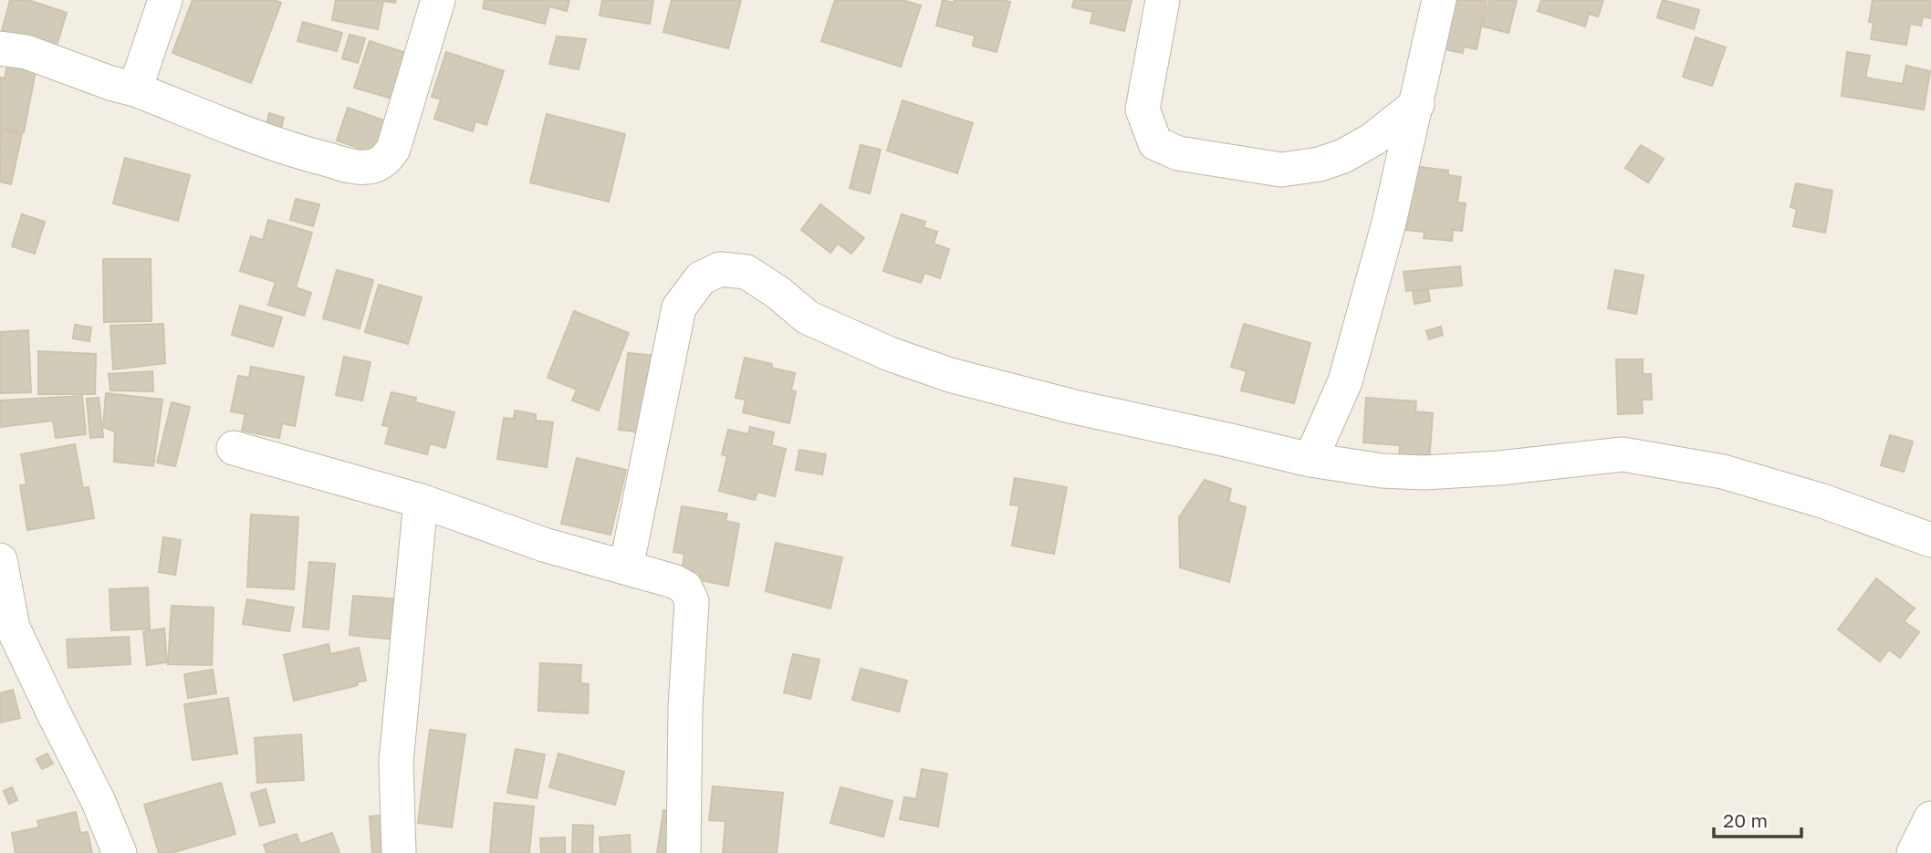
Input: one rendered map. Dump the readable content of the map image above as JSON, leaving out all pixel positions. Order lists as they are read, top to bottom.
{
  "scale_bar": "20 m"
}
